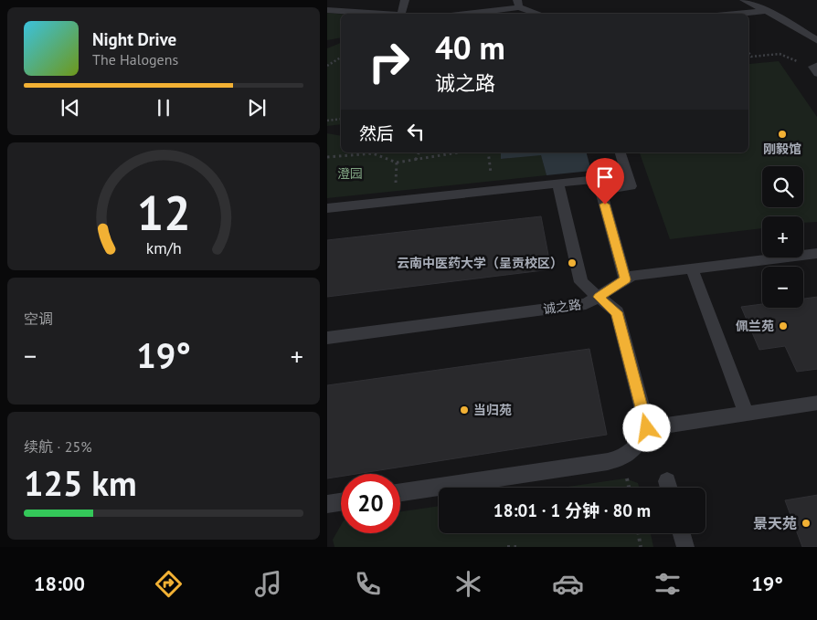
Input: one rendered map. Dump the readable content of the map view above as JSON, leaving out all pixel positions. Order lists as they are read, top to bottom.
{
  "streets": {
    "lane": ["诚之路"]
  },
  "parks": ["澄园"],
  "places": [
    "刚毅馆",
    "云南中医药大学（呈贡校区）",
    "佩兰苑",
    "当归苑",
    "景天苑"
  ],
  "page": {
    "turn": ["40 m", "诚之路"],
    "song": ["Night Drive", "The Halogens"],
    "then": "然后",
    "map_buttons": ["+", "−"],
    "tile": [
      "空调",
      ["续航 · 25%", "125 km"]
    ],
    "heat": ["−", "19°", "+"],
    "limit": "20",
    "trip": "18:01 · 1 分钟 · 80 m",
    "tabs": ["18:00", "19°"],
    "gauge": ["12", "km/h"]
  }
}
